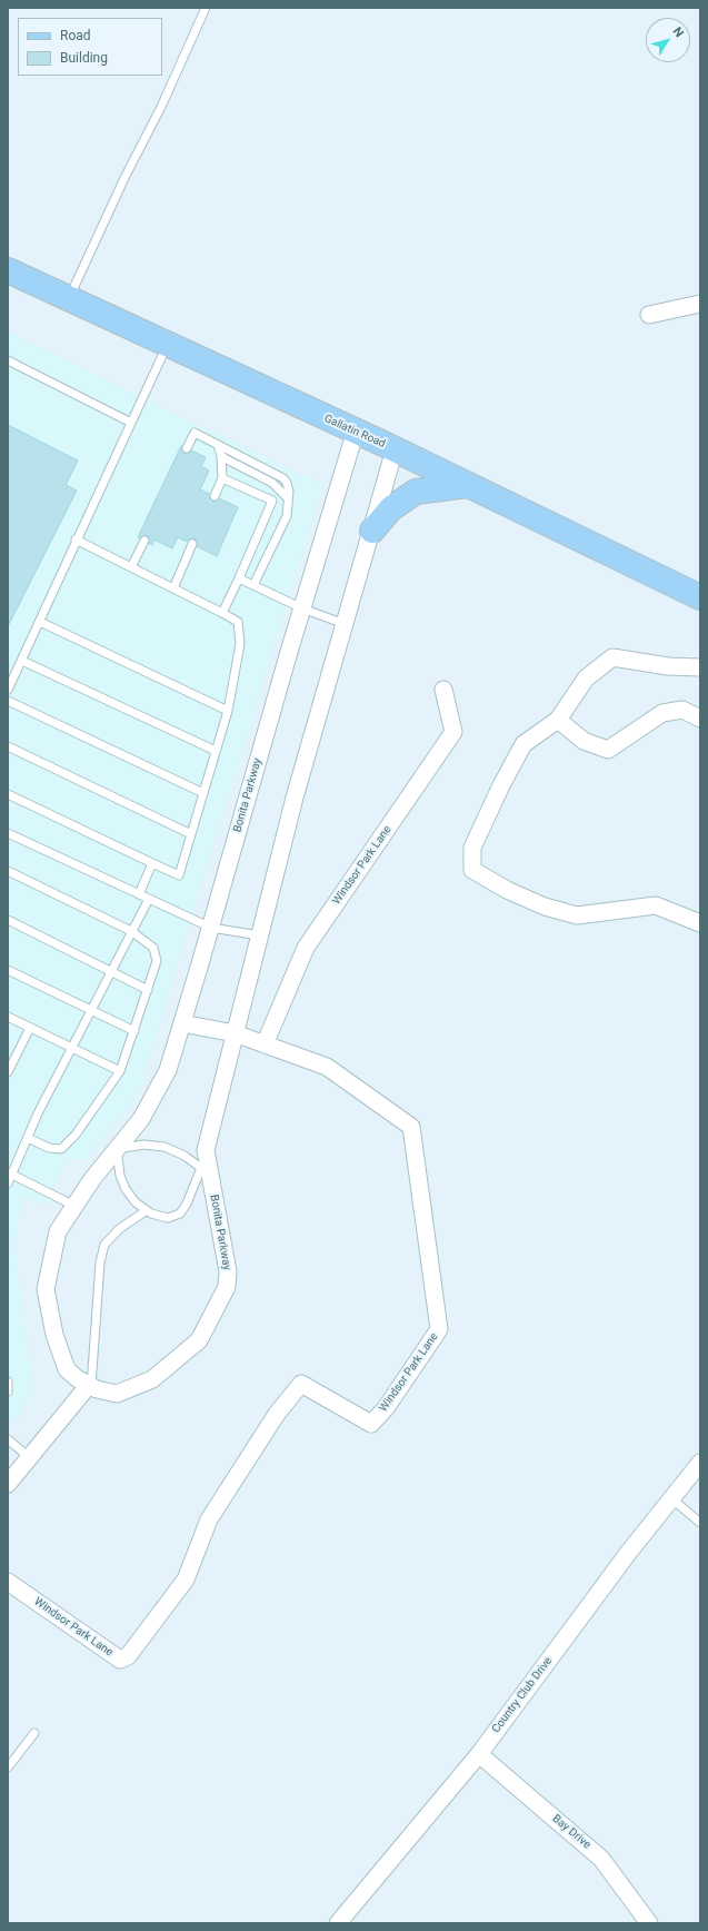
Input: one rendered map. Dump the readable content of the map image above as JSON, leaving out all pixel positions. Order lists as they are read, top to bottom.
{
  "streets": {
    "main road": ["Gallatin Road"],
    "street": [
      "Bonita Parkway",
      "Windsor Park Lane",
      "Country Club Drive",
      "Bay Drive"
    ]
  },
  "crossings": [
    ["Gallatin Road", "Bonita Parkway"],
    ["Bonita Parkway", "Windsor Park Lane"],
    ["Country Club Drive", "Bay Drive"]
  ],
  "legend": ["Road", "Building"],
  "north": "top right"
}
